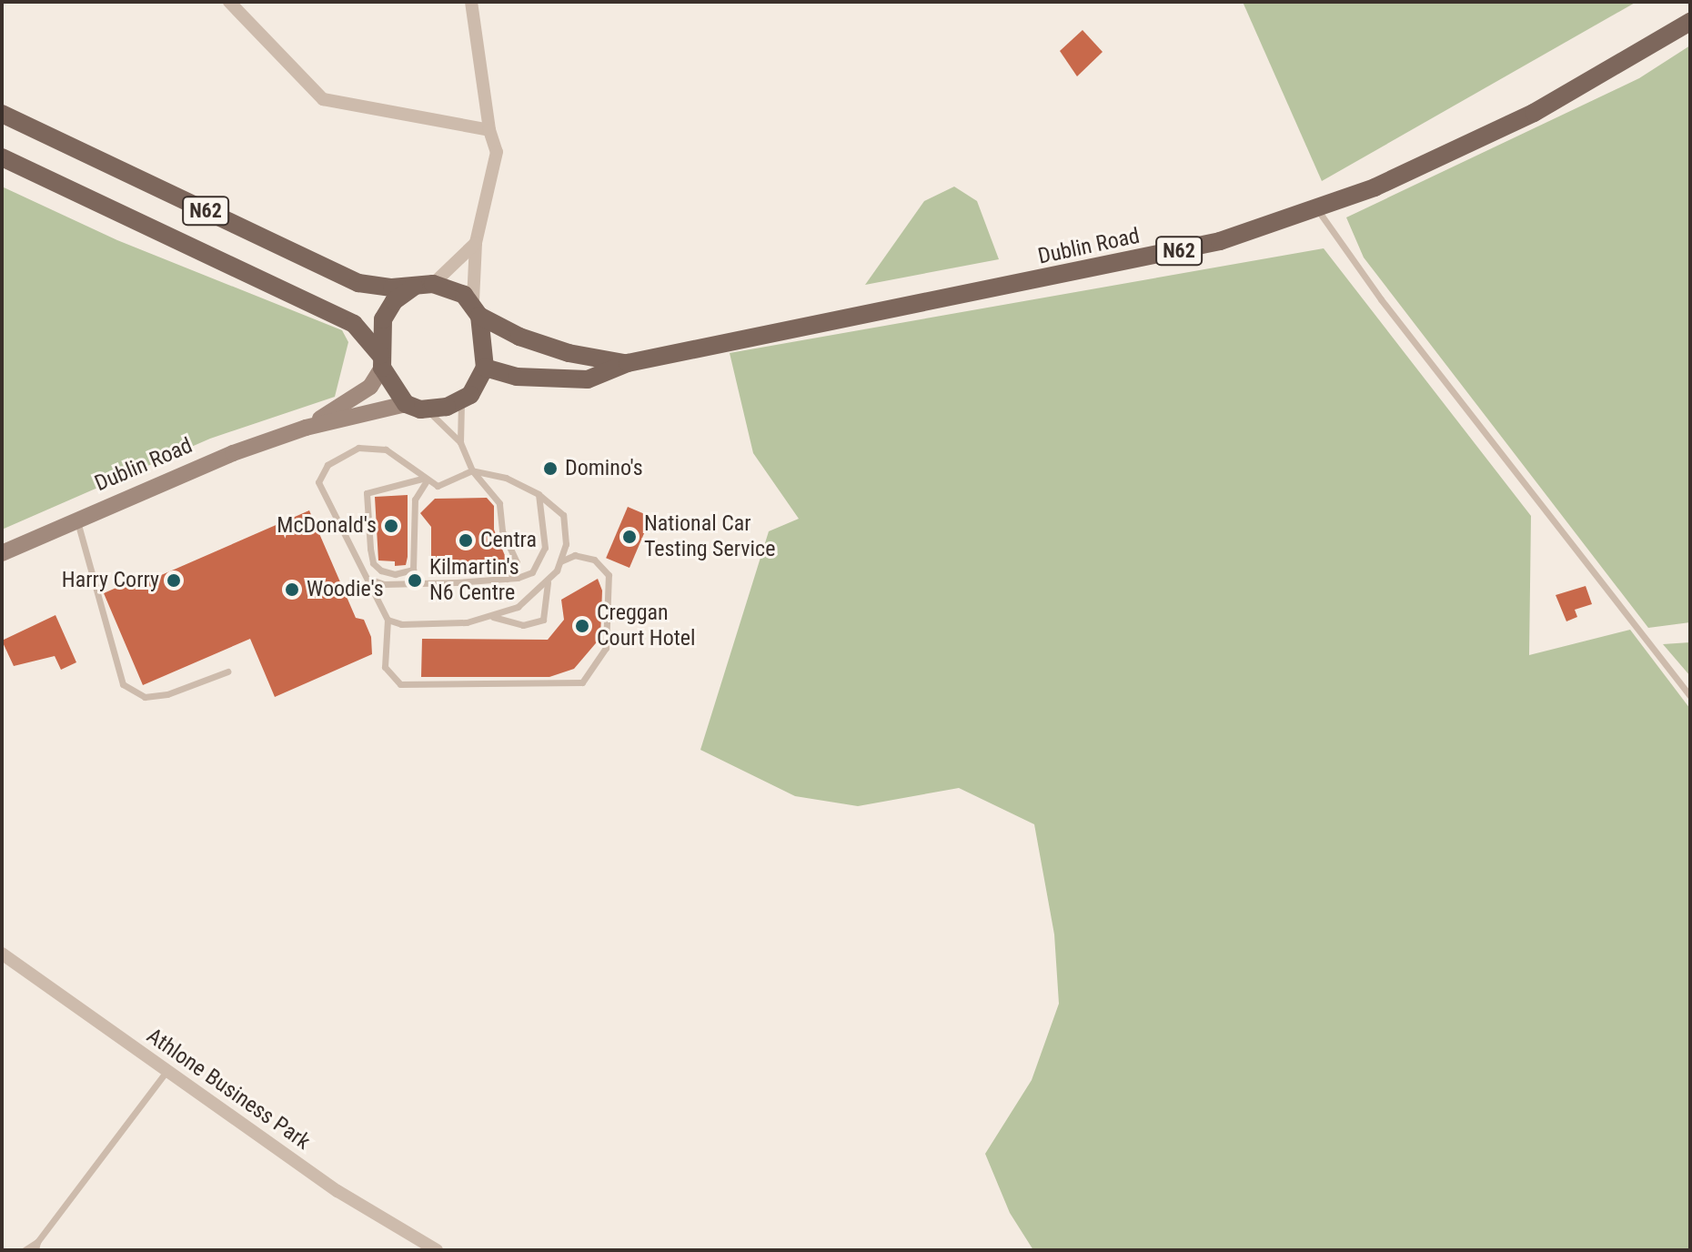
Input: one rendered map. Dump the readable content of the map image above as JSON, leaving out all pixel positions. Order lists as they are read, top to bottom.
{
  "streets": {
    "main road": ["N62", "Dublin Road"],
    "street": ["Athlone Business Park"]
  },
  "crossings": [
    ["N62", "Dublin Road"]
  ],
  "places": [
    "Domino's",
    "McDonald's",
    "National Car Testing Service",
    "Centra",
    "Harry Corry",
    "Kilmartin's N6 Centre",
    "Woodie's",
    "Creggan Court Hotel"
  ]
}
